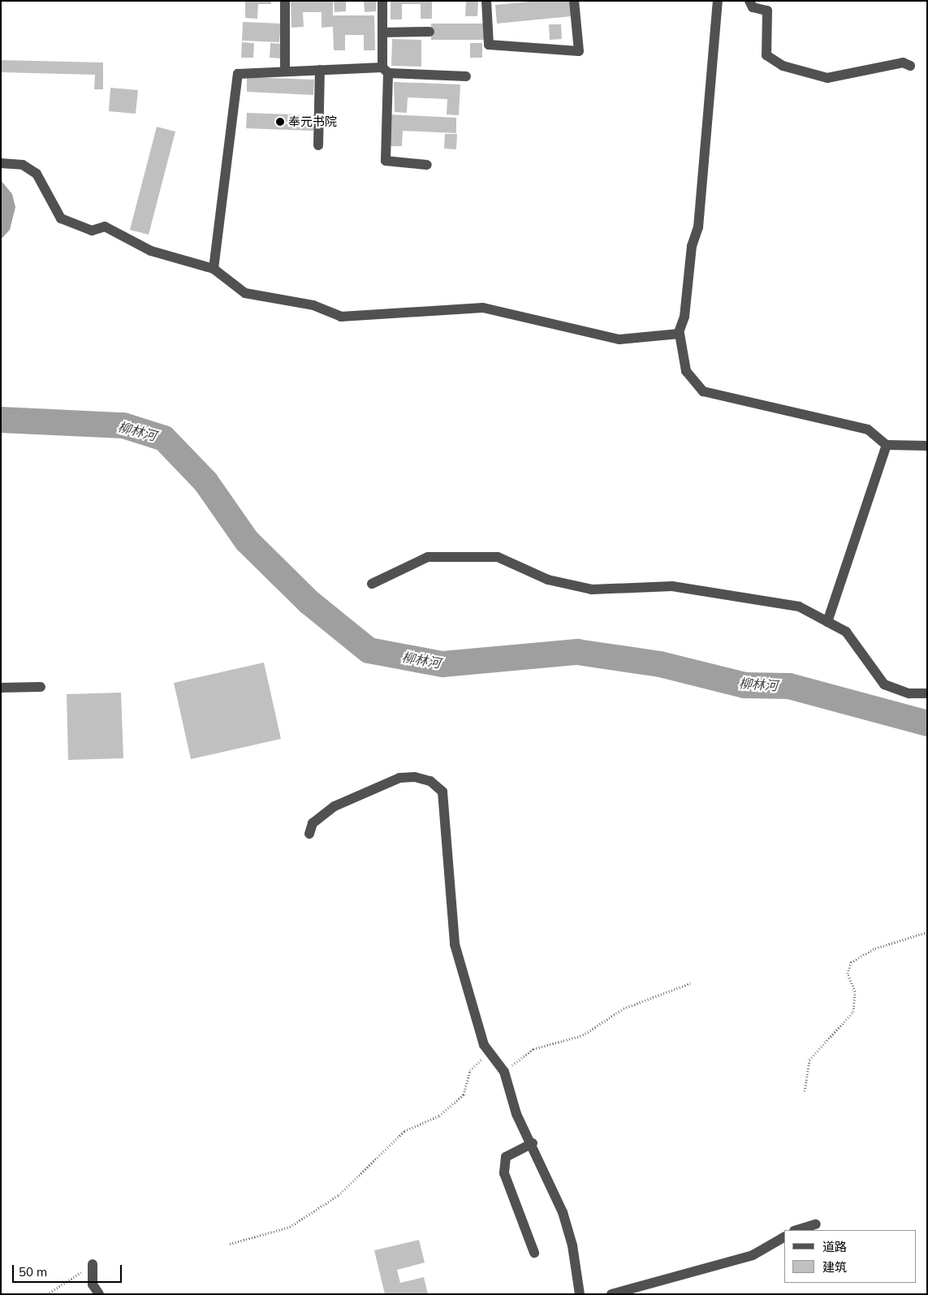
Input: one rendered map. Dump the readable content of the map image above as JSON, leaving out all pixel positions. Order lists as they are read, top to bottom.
{
  "water": ["柳林河"],
  "places": ["奉元书院"],
  "legend": ["道路", "建筑"],
  "scale_bar": "50 m"
}
